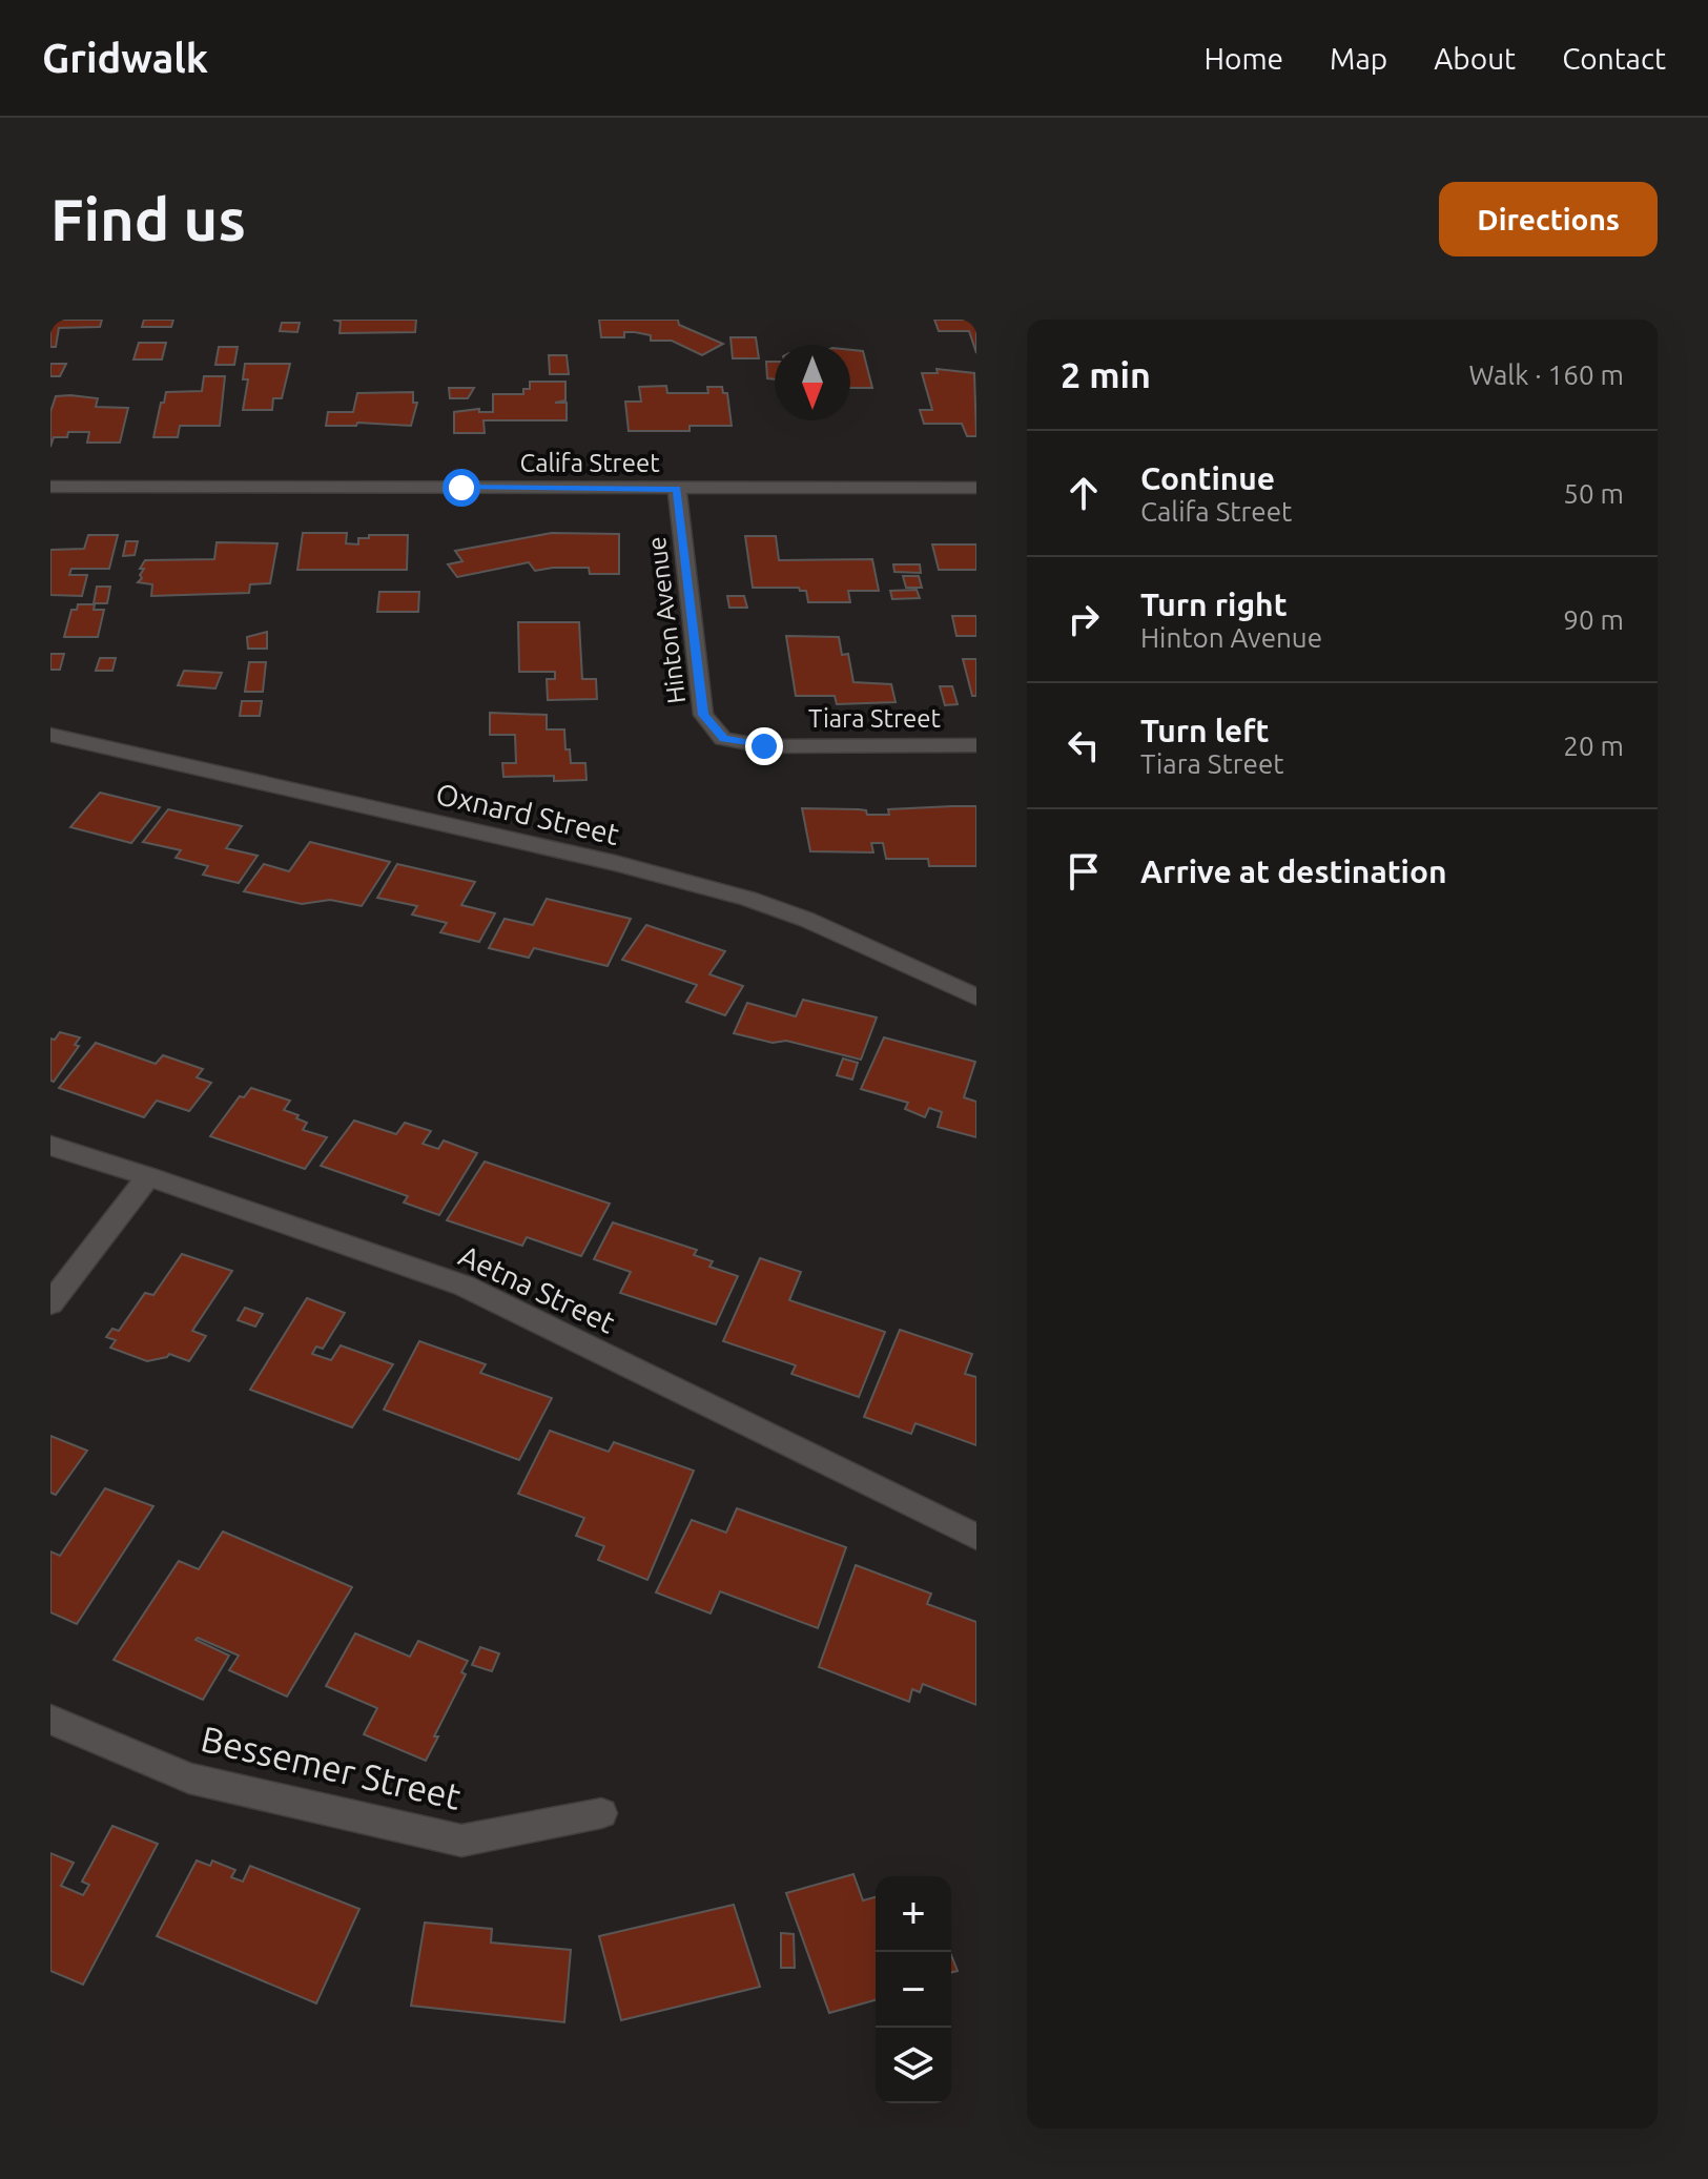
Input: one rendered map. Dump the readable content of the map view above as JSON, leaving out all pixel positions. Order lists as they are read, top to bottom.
{
  "streets": {
    "street": [
      "Califa Street",
      "Hinton Avenue",
      "Tiara Street",
      "Oxnard Street",
      "Aetna Street",
      "Bessemer Street"
    ]
  },
  "crossings": [
    ["Califa Street", "Hinton Avenue"],
    ["Hinton Avenue", "Tiara Street"]
  ],
  "north": "bottom",
  "page": {
    "header": "Gridwalk",
    "nav": [
      "Home",
      "Map",
      "About",
      "Contact"
    ],
    "buttons": "Directions",
    "title": "Find us",
    "heading": ["2 min", "Walk · 160 m"],
    "list": [
      ["Continue", "Califa Street", "50 m"],
      ["Turn right", "Hinton Avenue", "90 m"],
      ["Turn left", "Tiara Street", "20 m"],
      "Arrive at destination"
    ],
    "map_buttons": ["+", "−"]
  }
}
